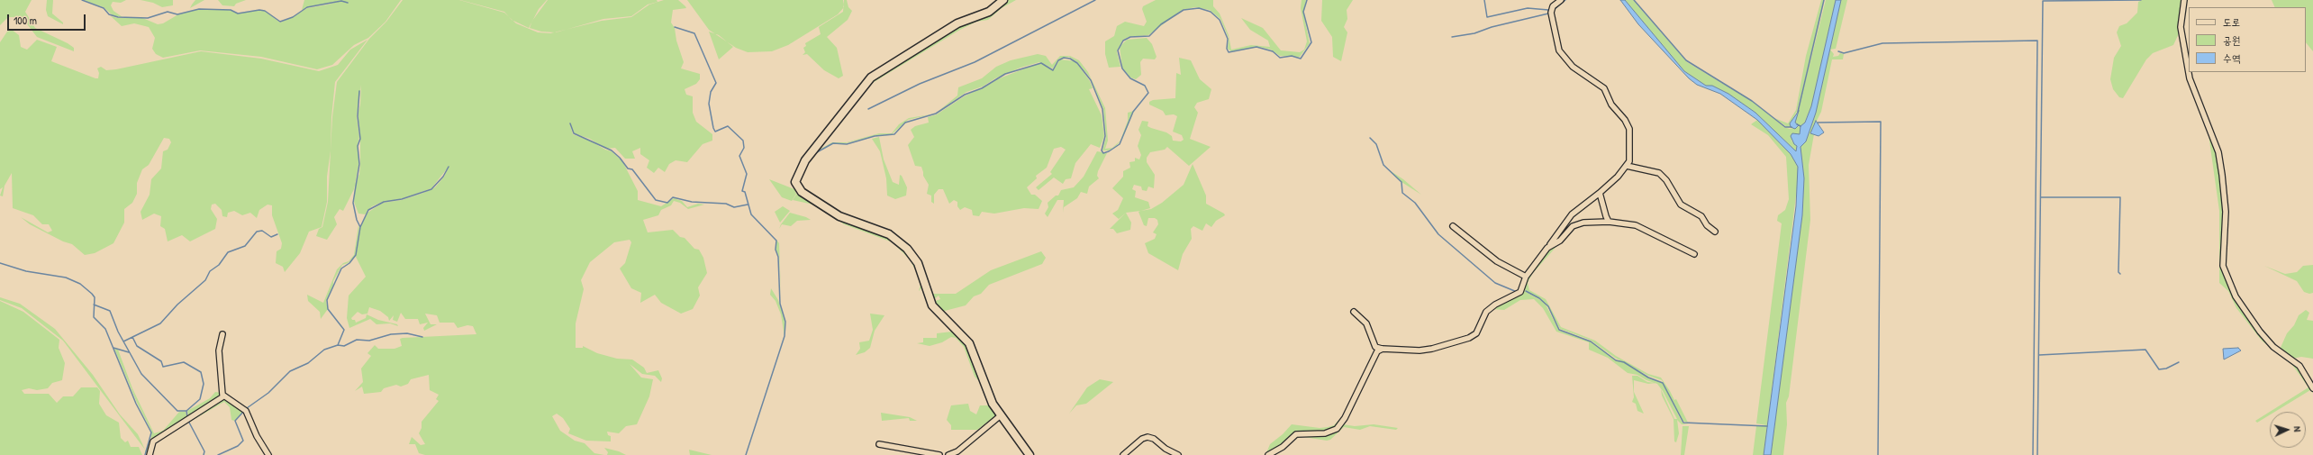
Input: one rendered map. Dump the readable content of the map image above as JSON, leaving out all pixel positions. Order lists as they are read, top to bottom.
{
  "legend": ["도로", "공원", "수역"],
  "scale_bar": "100 m",
  "north": "right"
}
